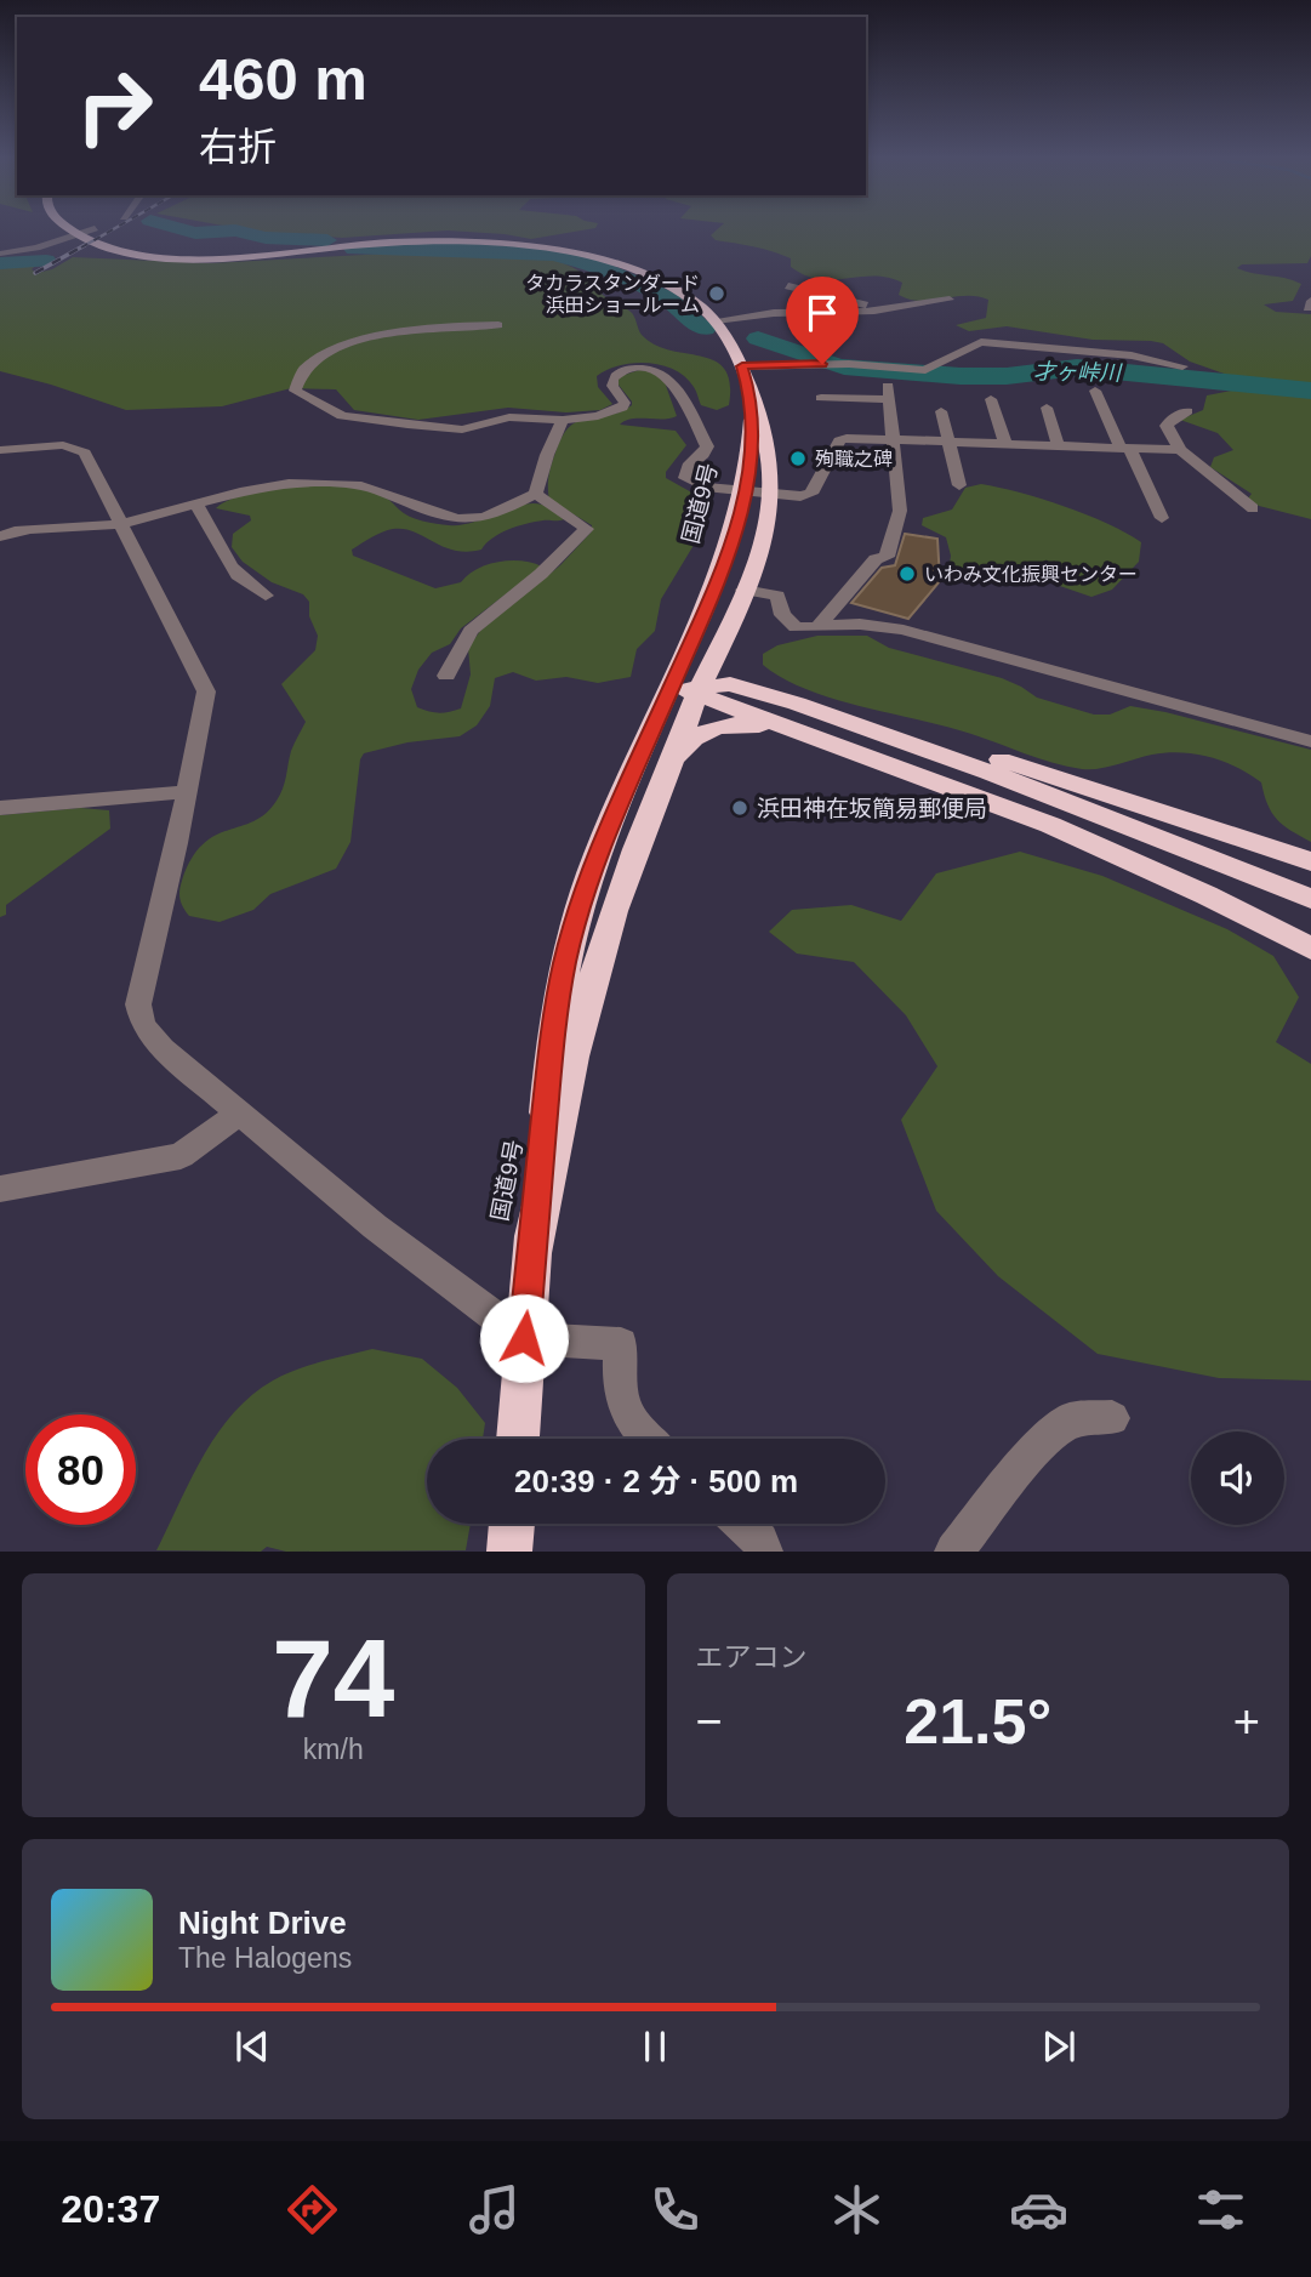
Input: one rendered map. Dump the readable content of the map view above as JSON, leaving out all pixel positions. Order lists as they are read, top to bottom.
{
  "streets": {
    "highway": ["国道9号"]
  },
  "water": ["才ヶ峠川"],
  "places": [
    "タカラスタンダード 浜田ショールーム",
    "殉職之碑",
    "いわみ文化振興センター",
    "浜田神在坂簡易郵便局"
  ],
  "page": {
    "turn": ["460 m", "右折"],
    "limit": "80",
    "trip": "20:39 · 2 分 · 500 m",
    "tile": [
      ["74", "km/h"],
      "エアコン"
    ],
    "heat": ["−", "21.5°", "+"],
    "song": ["Night Drive", "The Halogens"],
    "tabs": "20:37"
  }
}
